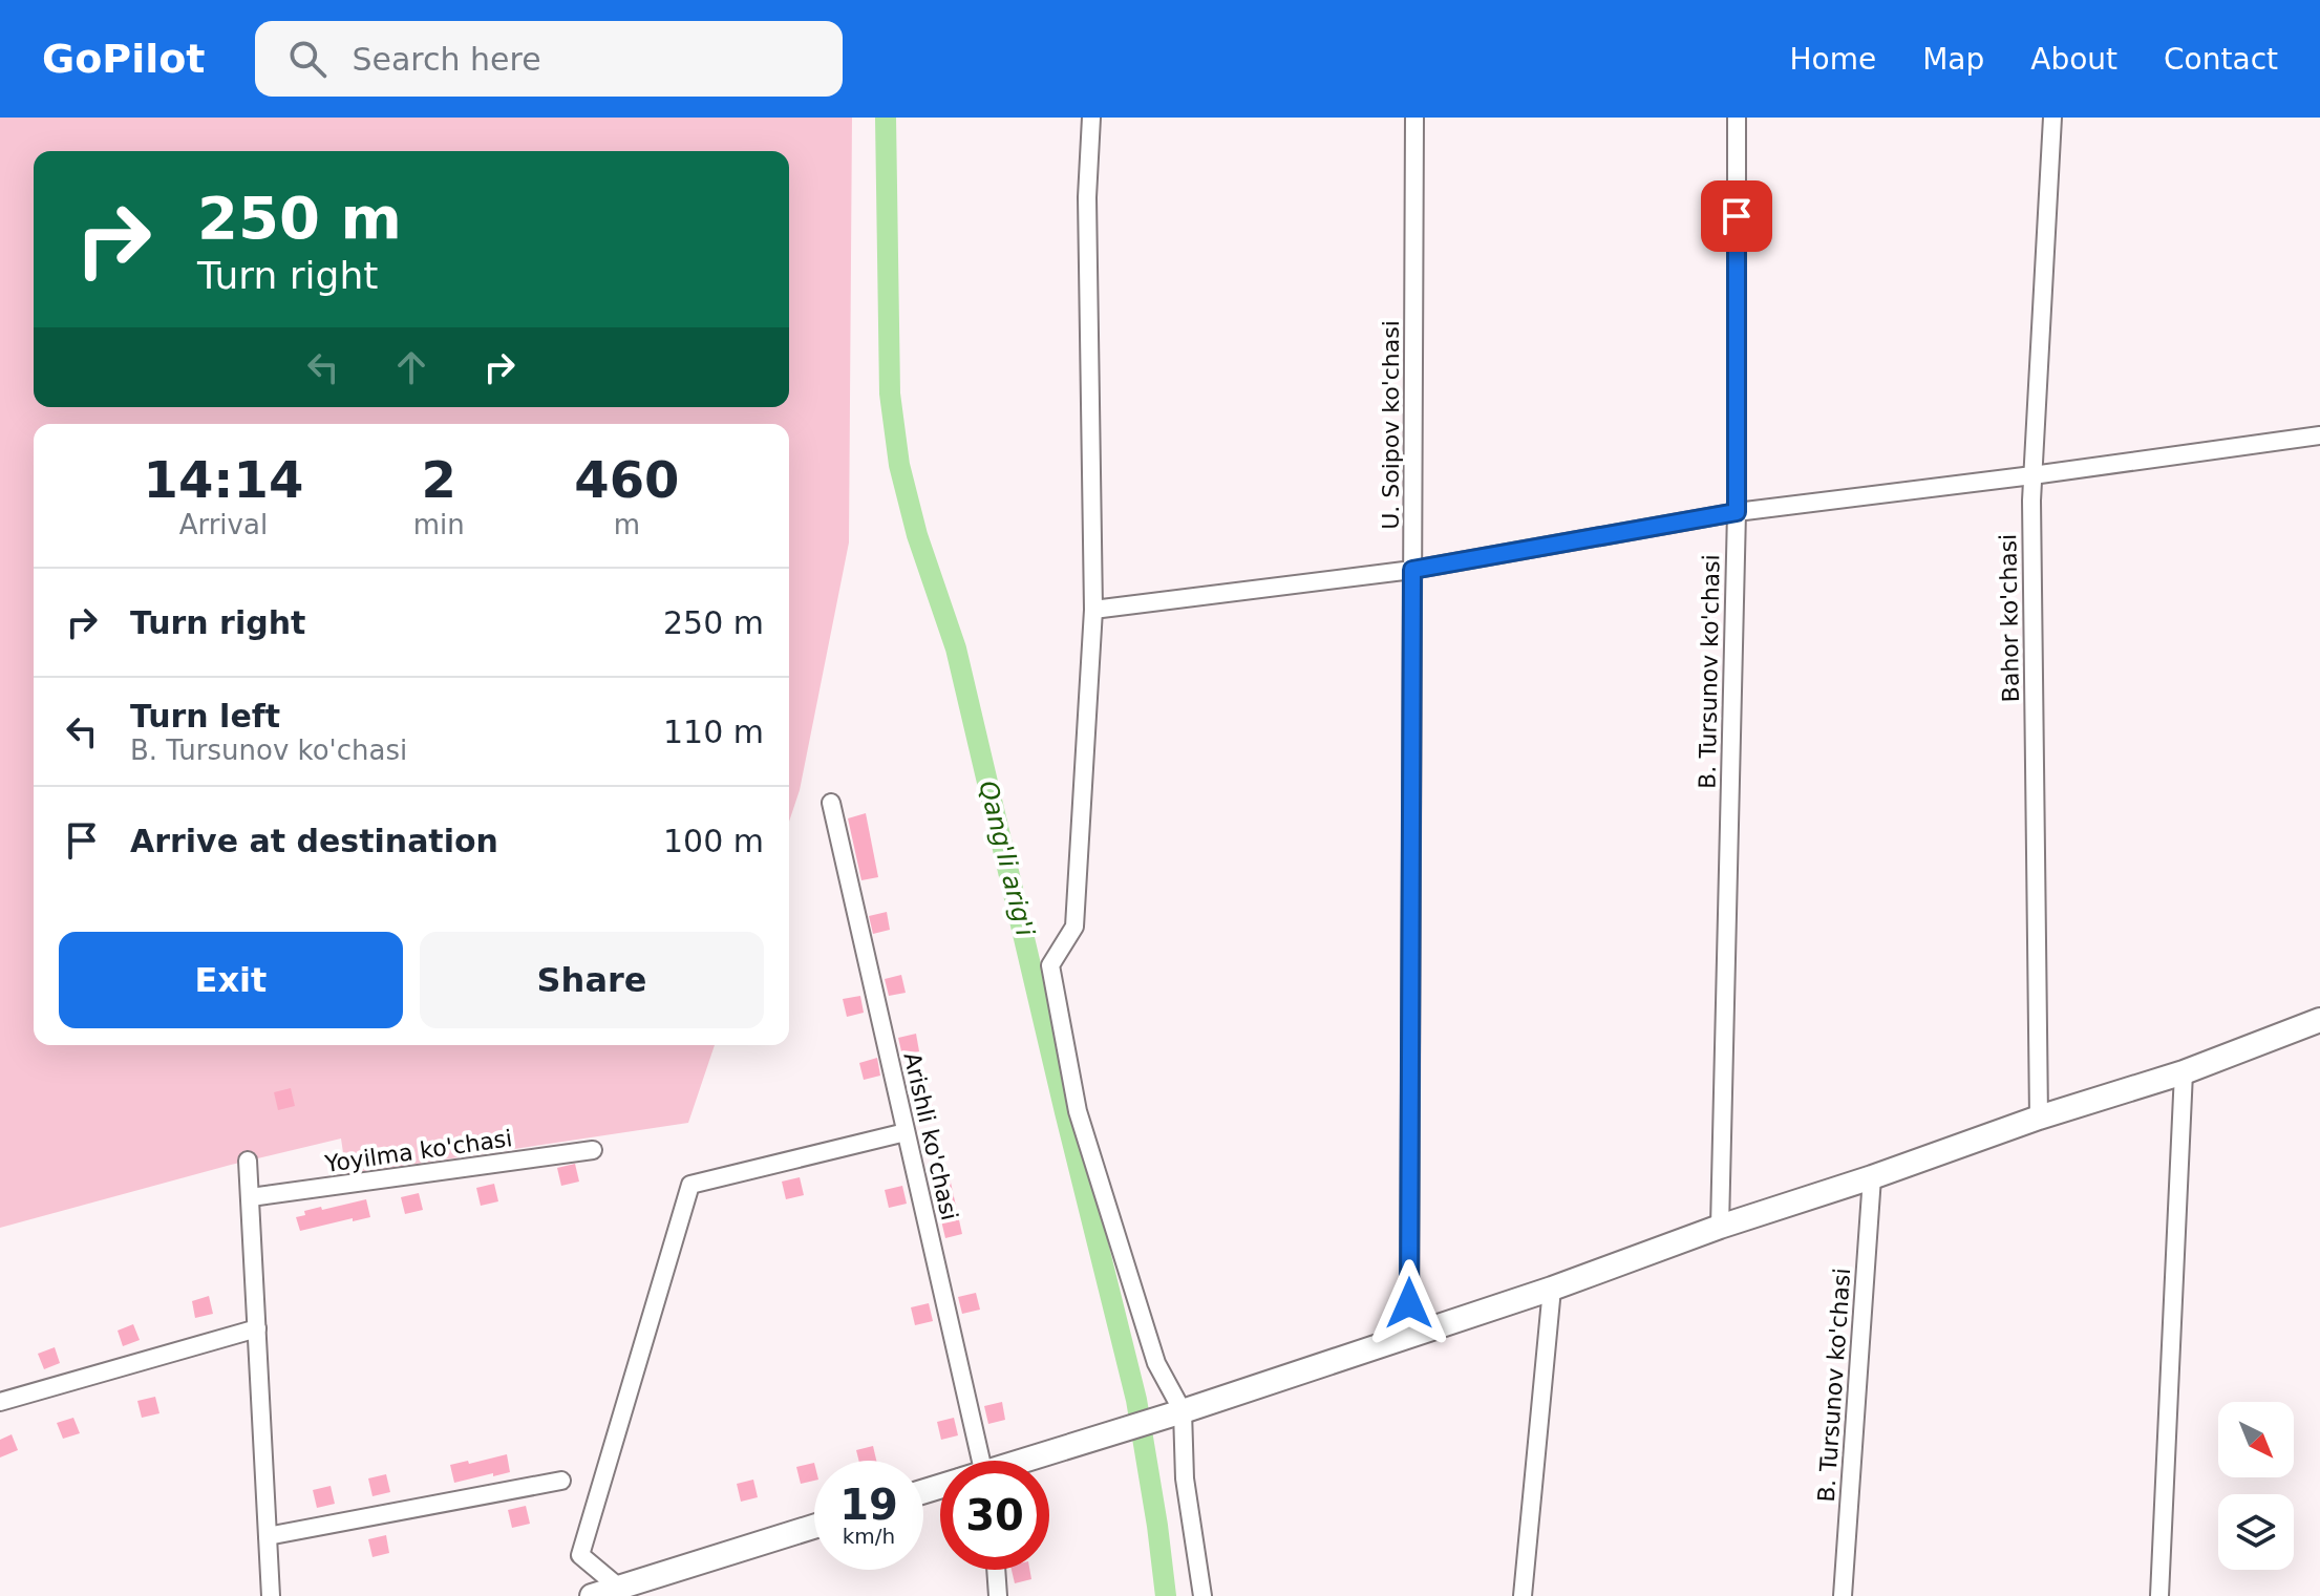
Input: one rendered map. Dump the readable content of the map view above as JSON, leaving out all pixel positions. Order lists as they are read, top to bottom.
{
  "streets": {
    "street": [
      "U. Soipov ko'chasi",
      "Bahor ko'chasi",
      "B. Tursunov ko'chasi",
      "Arishli ko'chasi",
      "Yoyilma ko'chasi"
    ]
  },
  "water": ["Qang'li arig'i"],
  "north": "bottom right",
  "page": {
    "header": "GoPilot",
    "search": "Search here",
    "nav": [
      "Home",
      "Map",
      "About",
      "Contact"
    ],
    "turn": ["250 m", "Turn right"],
    "eta": [
      "14:14",
      "Arrival",
      "2",
      "min",
      "460",
      "m"
    ],
    "list": [
      {
        "name": "Turn right",
        "value": "250 m"
      },
      {
        "name": "Turn left",
        "note": "B. Tursunov ko'chasi",
        "value": "110 m"
      },
      {
        "name": "Arrive at destination",
        "value": "100 m"
      }
    ],
    "buttons": ["Exit", "Share"],
    "speed": "19 km/h",
    "limit": "30"
  }
}
